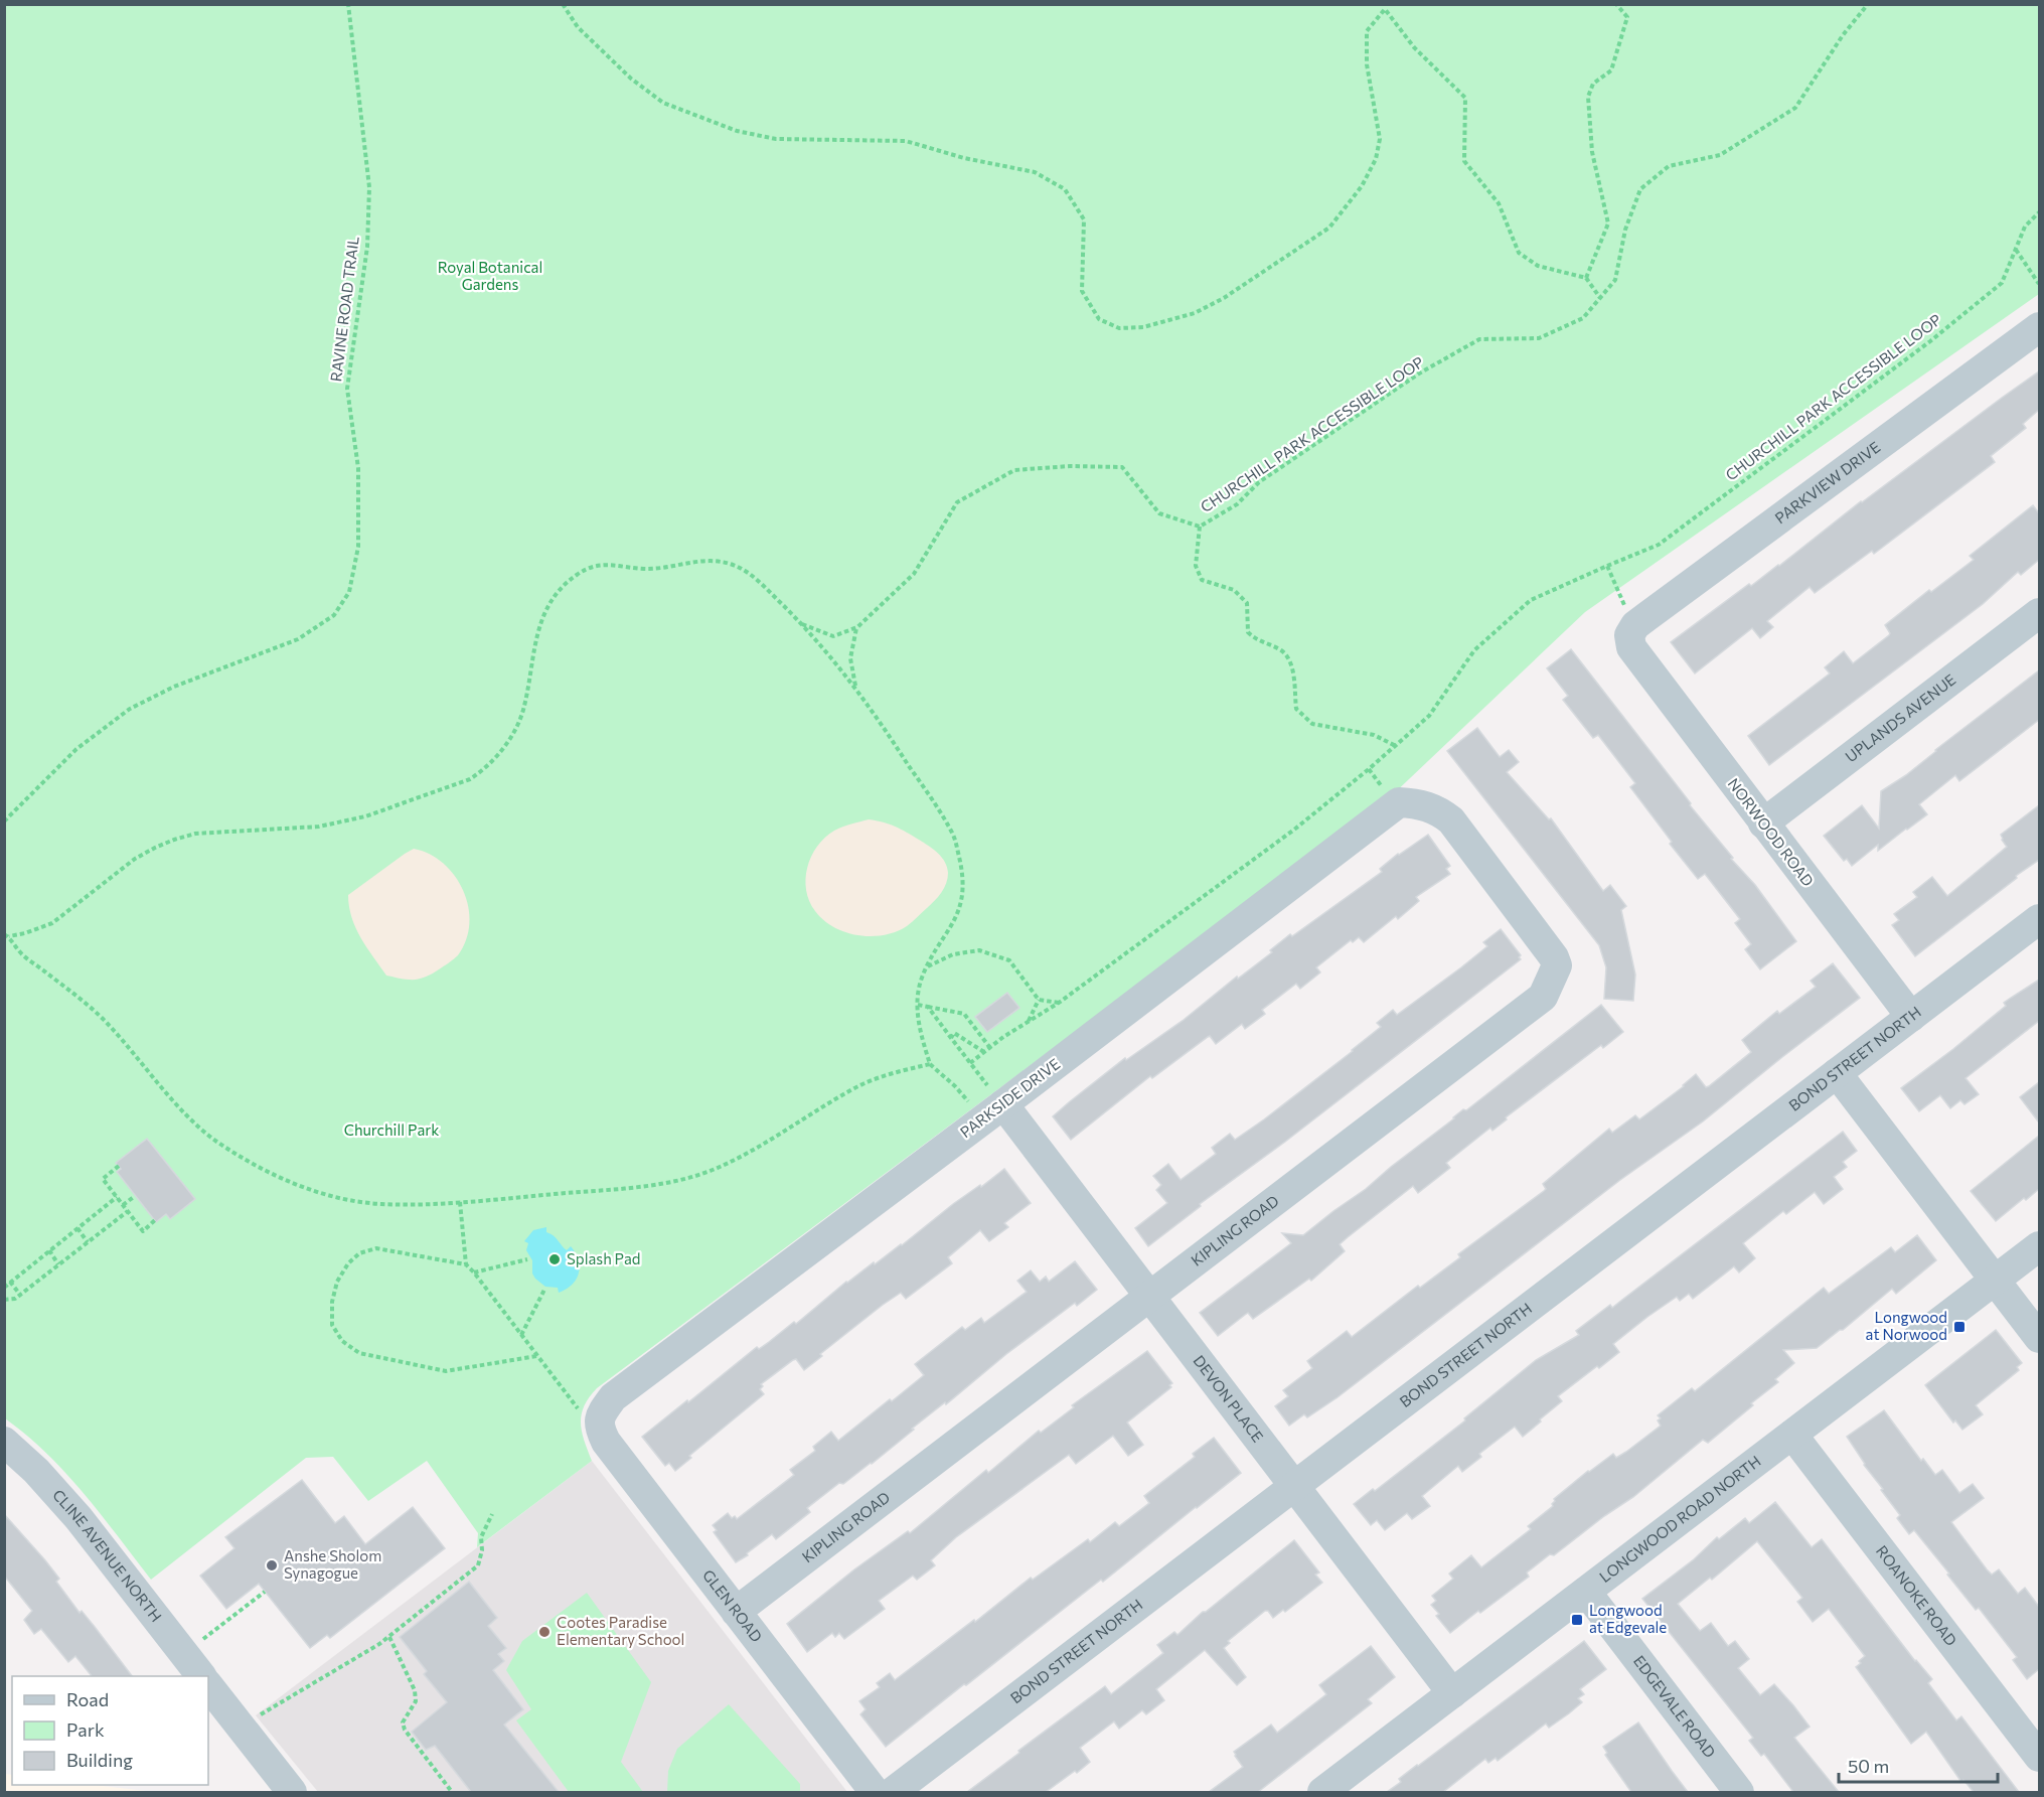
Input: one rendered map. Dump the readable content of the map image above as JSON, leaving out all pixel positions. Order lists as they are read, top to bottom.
{
  "streets": {
    "street": [
      "PARKVIEW DRIVE",
      "UPLANDS AVENUE",
      "NORWOOD ROAD",
      "BOND STREET NORTH",
      "PARKSIDE DRIVE",
      "KIPLING ROAD",
      "DEVON PLACE",
      "LONGWOOD ROAD NORTH",
      "CLINE AVENUE NORTH",
      "ROANOKE ROAD",
      "GLEN ROAD",
      "EDGEVALE ROAD"
    ],
    "path": ["RAVINE ROAD TRAIL", "CHURCHILL PARK ACCESSIBLE LOOP"]
  },
  "crossings": [
    ["PARKVIEW DRIVE", "NORWOOD ROAD"],
    ["UPLANDS AVENUE", "NORWOOD ROAD"],
    ["NORWOOD ROAD", "BOND STREET NORTH"],
    ["BOND STREET NORTH", "DEVON PLACE"],
    ["PARKSIDE DRIVE", "KIPLING ROAD"],
    ["PARKSIDE DRIVE", "DEVON PLACE"],
    ["PARKSIDE DRIVE", "GLEN ROAD"],
    ["KIPLING ROAD", "DEVON PLACE"],
    ["KIPLING ROAD", "GLEN ROAD"],
    ["DEVON PLACE", "LONGWOOD ROAD NORTH"],
    ["LONGWOOD ROAD NORTH", "ROANOKE ROAD"],
    ["LONGWOOD ROAD NORTH", "EDGEVALE ROAD"]
  ],
  "parks": ["Royal Botanical Gardens", "Churchill Park"],
  "places": {
    "other": ["Splash Pad", "Anshe Sholom Synagogue", "Cootes Paradise Elementary School"],
    "transit": ["Longwood at Norwood", "Longwood at Edgevale"]
  },
  "legend": ["Road", "Park", "Building"],
  "scale_bar": "50 m"
}
